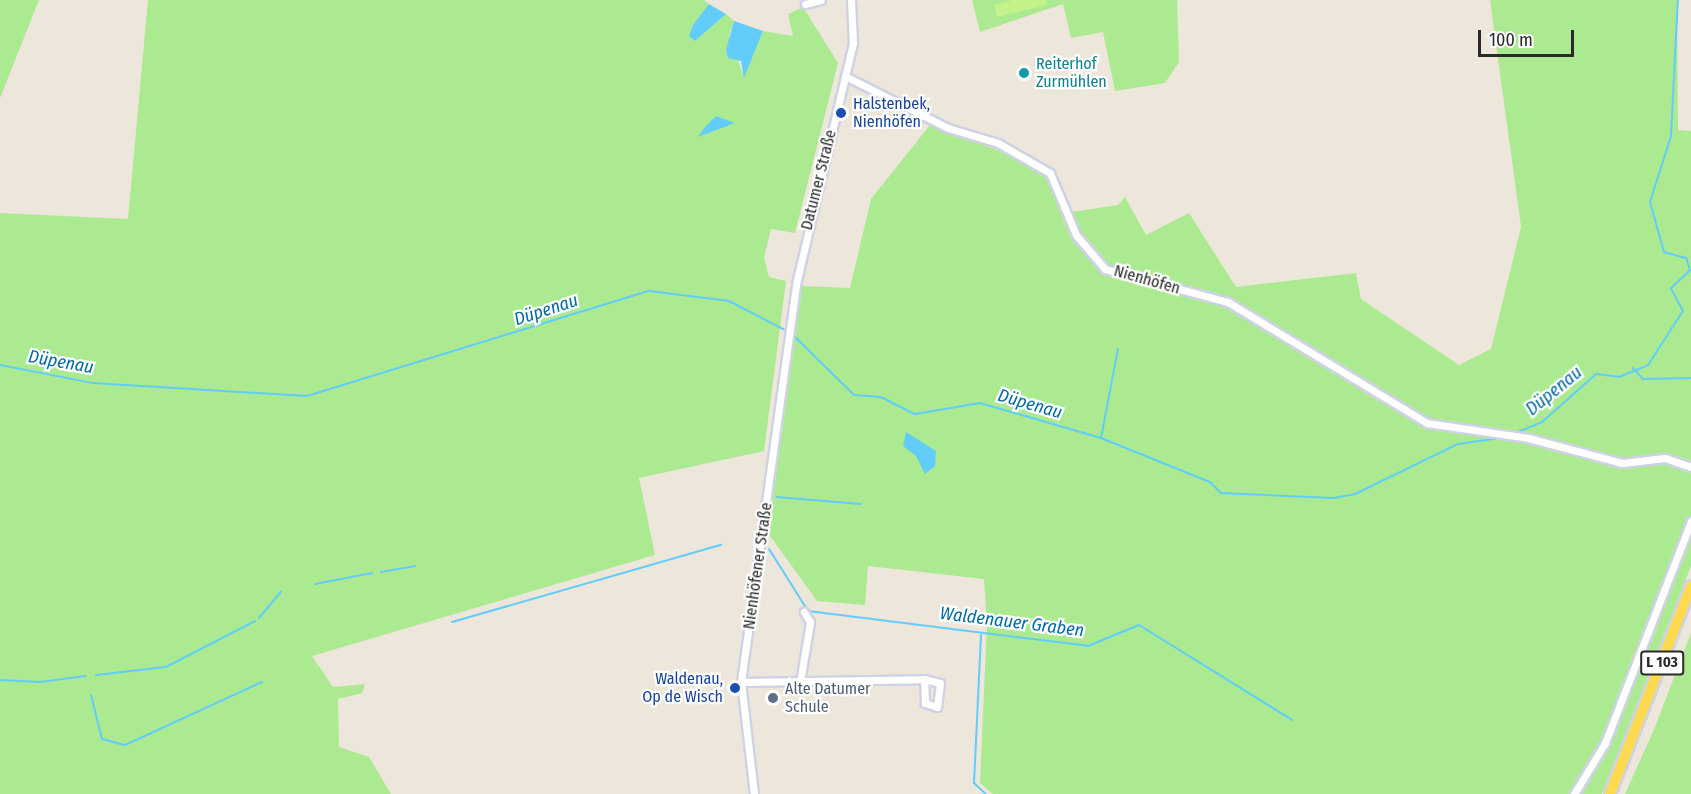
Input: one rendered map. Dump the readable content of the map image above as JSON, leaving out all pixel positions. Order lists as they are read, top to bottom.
{
  "streets": {
    "main road": ["L 103"],
    "street": ["Datumer Straße", "Nienhöfen", "Nienhöfener Straße"]
  },
  "crossings": [
    ["Datumer Straße", "Nienhöfen"],
    ["Datumer Straße", "Nienhöfener Straße"]
  ],
  "water": ["Düpenau", "Waldenauer Graben"],
  "places": [
    "Reiterhof Zurmühlen",
    "Halstenbek, Nienhöfen",
    "Waldenau, Op de Wisch",
    "Alte Datumer Schule"
  ],
  "scale_bar": "100 m"
}
